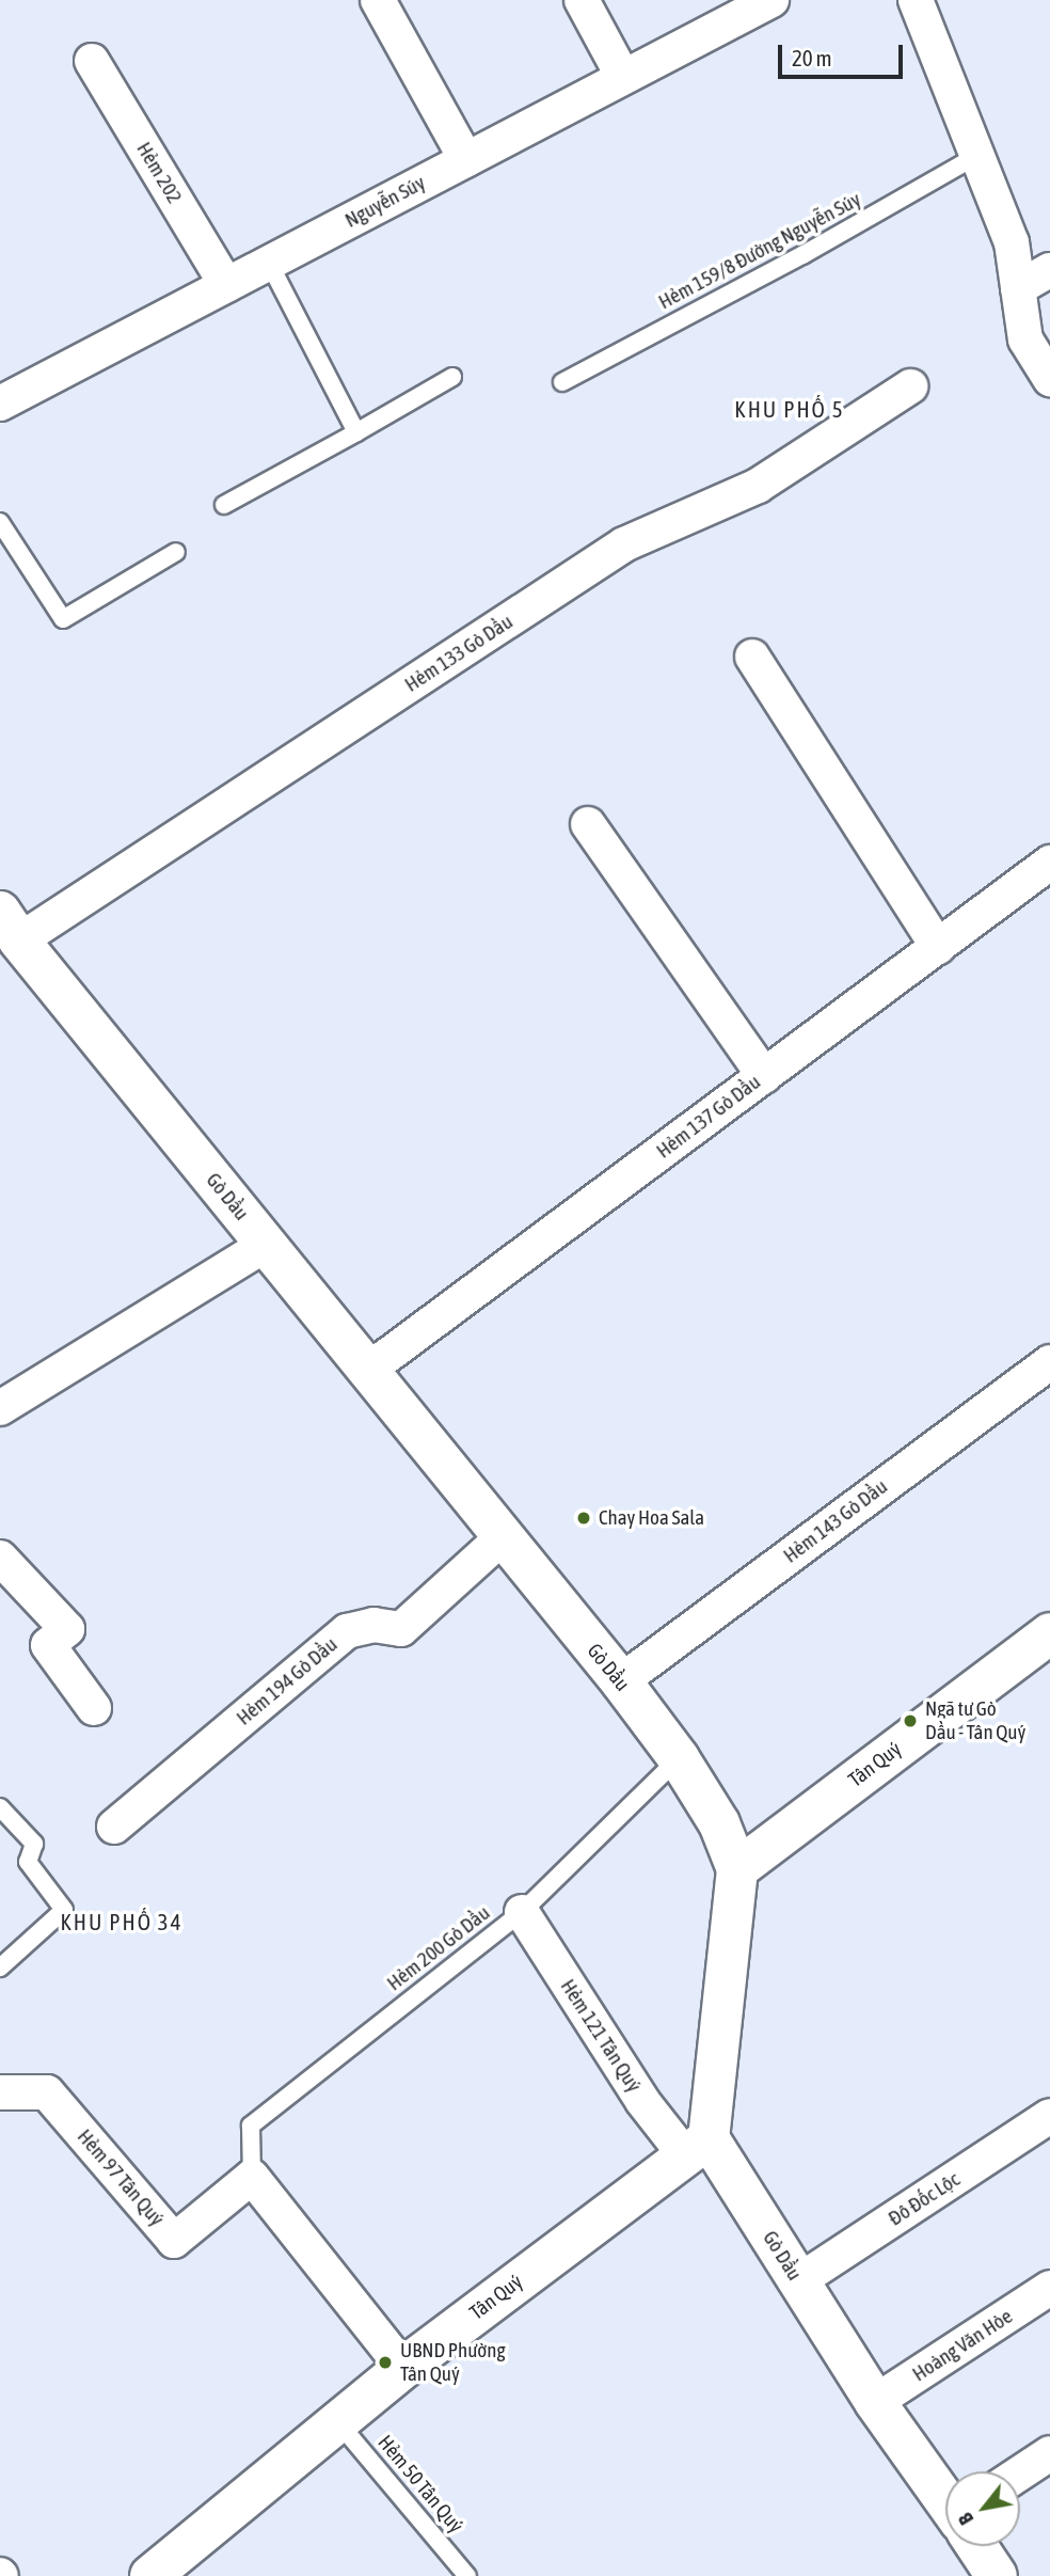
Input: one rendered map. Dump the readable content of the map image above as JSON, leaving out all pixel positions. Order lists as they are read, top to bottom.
{
  "streets": {
    "street": [
      "Hẻm 202",
      "Nguyễn Súy",
      "Hẻm 133 Gò Dầu",
      "Hẻm 137 Gò Dầu",
      "Gò Dầu",
      "Hẻm 143 Gò Dầu",
      "Hẻm 194 Gò Dầu",
      "Tân Quý",
      "Hẻm 121 Tân Quý",
      "Hẻm 97 Tân Quý",
      "Đô Đốc Lộc",
      "Hoàng Văn Hòe"
    ],
    "lane": ["Hẻm 159/8 Đường Nguyễn Súy", "Hẻm 200 Gò Dầu", "Hẻm 50 Tân Quý"]
  },
  "crossings": [
    ["Hẻm 202", "Nguyễn Súy"],
    ["Hẻm 133 Gò Dầu", "Gò Dầu"],
    ["Hẻm 137 Gò Dầu", "Gò Dầu"],
    ["Gò Dầu", "Hẻm 143 Gò Dầu"],
    ["Gò Dầu", "Hẻm 194 Gò Dầu"],
    ["Gò Dầu", "Tân Quý"],
    ["Gò Dầu", "Hẻm 200 Gò Dầu"],
    ["Gò Dầu", "Hẻm 121 Tân Quý"],
    ["Gò Dầu", "Đô Đốc Lộc"],
    ["Gò Dầu", "Hoàng Văn Hòe"],
    ["Tân Quý", "Hẻm 121 Tân Quý"],
    ["Tân Quý", "Hẻm 50 Tân Quý"],
    ["Hẻm 200 Gò Dầu", "Hẻm 121 Tân Quý"],
    ["Hẻm 200 Gò Dầu", "Hẻm 97 Tân Quý"]
  ],
  "districts": ["KHU PHỐ 5", "KHU PHỐ 34"],
  "places": ["Chay Hoa Sala", "Ngã tư Gò Dầu - Tân Quý", "UBND Phường Tân Quý"],
  "scale_bar": "20 m",
  "north": "bottom left"
}
